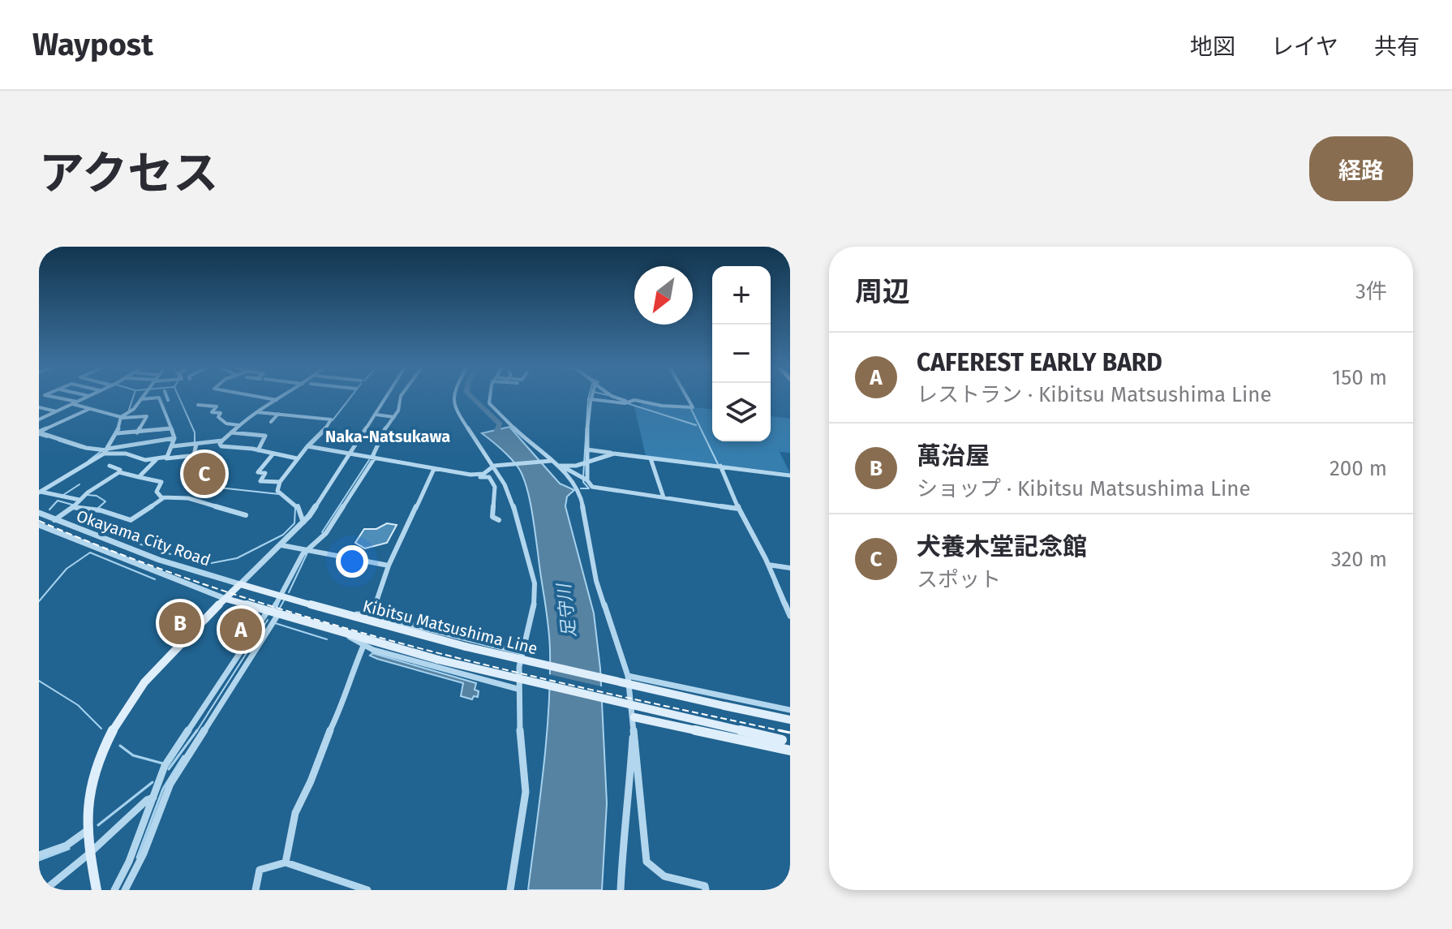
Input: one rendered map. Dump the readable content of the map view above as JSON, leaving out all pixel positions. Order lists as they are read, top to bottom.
{
  "streets": {
    "main road": ["Kibitsu Matsushima Line"],
    "street": ["Okayama City Road"]
  },
  "crossings": [
    ["Okayama City Road", "Kibitsu Matsushima Line"]
  ],
  "districts": ["Naka-Natsukawa"],
  "water": ["足守川"],
  "north": "bottom left",
  "page": {
    "header": "Waypost",
    "nav": ["地図", "レイヤ", "共有"],
    "title": "アクセス",
    "buttons": "経路",
    "heading": ["周辺", "3件"],
    "map_buttons": ["+", "−"],
    "list": [
      {
        "mark": "A",
        "name": "CAFEREST EARLY BARD",
        "note": "レストラン · Kibitsu Matsushima Line",
        "value": "150 m"
      },
      {
        "mark": "B",
        "name": "萬治屋",
        "note": "ショップ · Kibitsu Matsushima Line",
        "value": "200 m"
      },
      {
        "mark": "C",
        "name": "犬養木堂記念館",
        "note": "スポット",
        "value": "320 m"
      }
    ],
    "pins": ["C", "B", "A"]
  }
}
